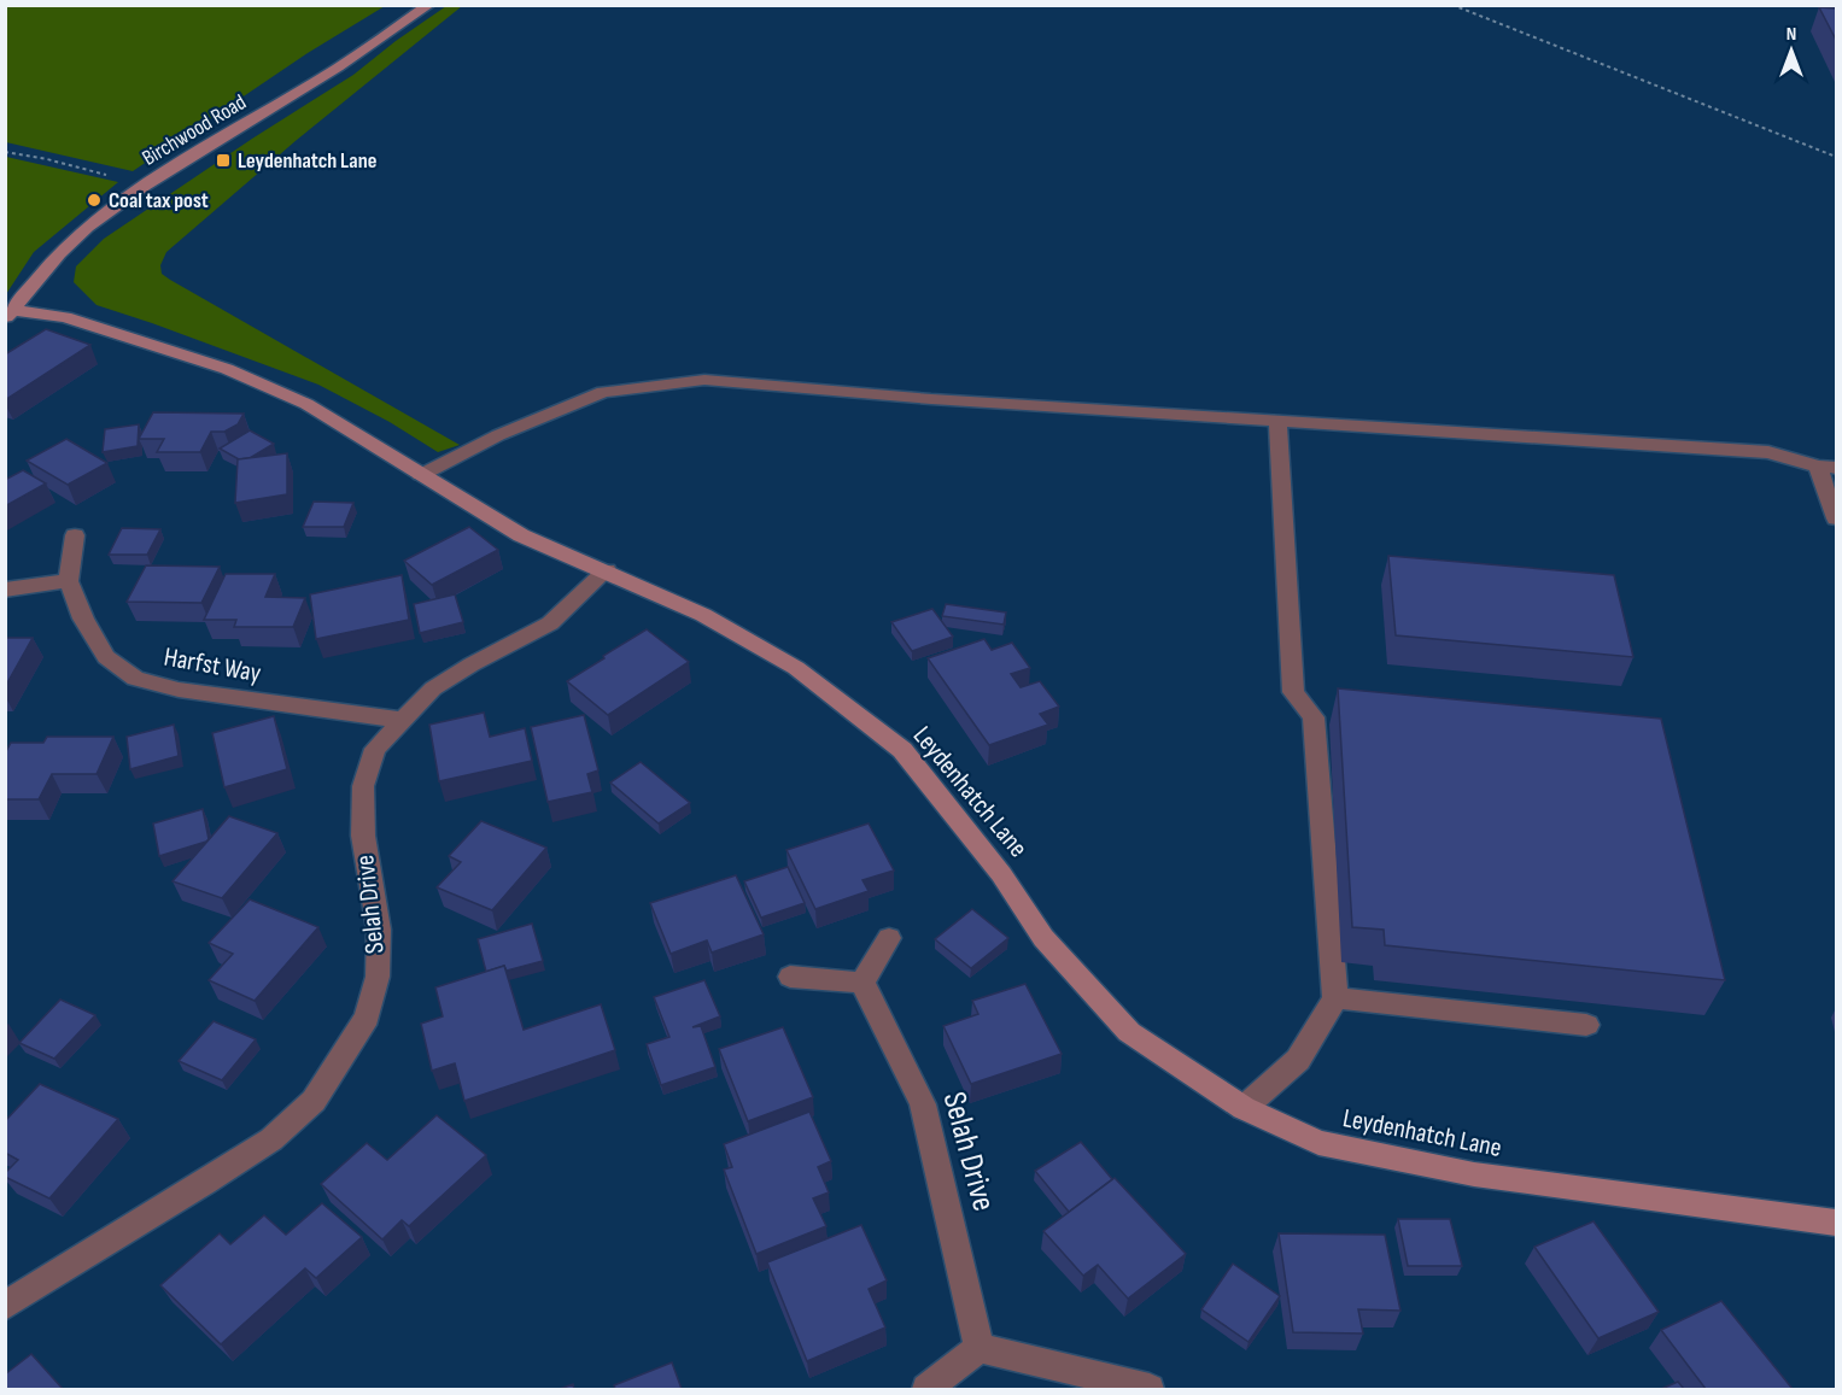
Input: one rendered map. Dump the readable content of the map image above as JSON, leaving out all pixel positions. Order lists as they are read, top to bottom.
{
  "streets": {
    "street": [
      "Birchwood Road",
      "Harfst Way",
      "Leydenhatch Lane",
      "Selah Drive"
    ]
  },
  "crossings": [
    ["Birchwood Road", "Leydenhatch Lane"],
    ["Harfst Way", "Selah Drive"],
    ["Leydenhatch Lane", "Selah Drive"]
  ],
  "places": {
    "transit": ["Leydenhatch Lane"],
    "other": ["Coal tax post"]
  },
  "north": "top"
}
